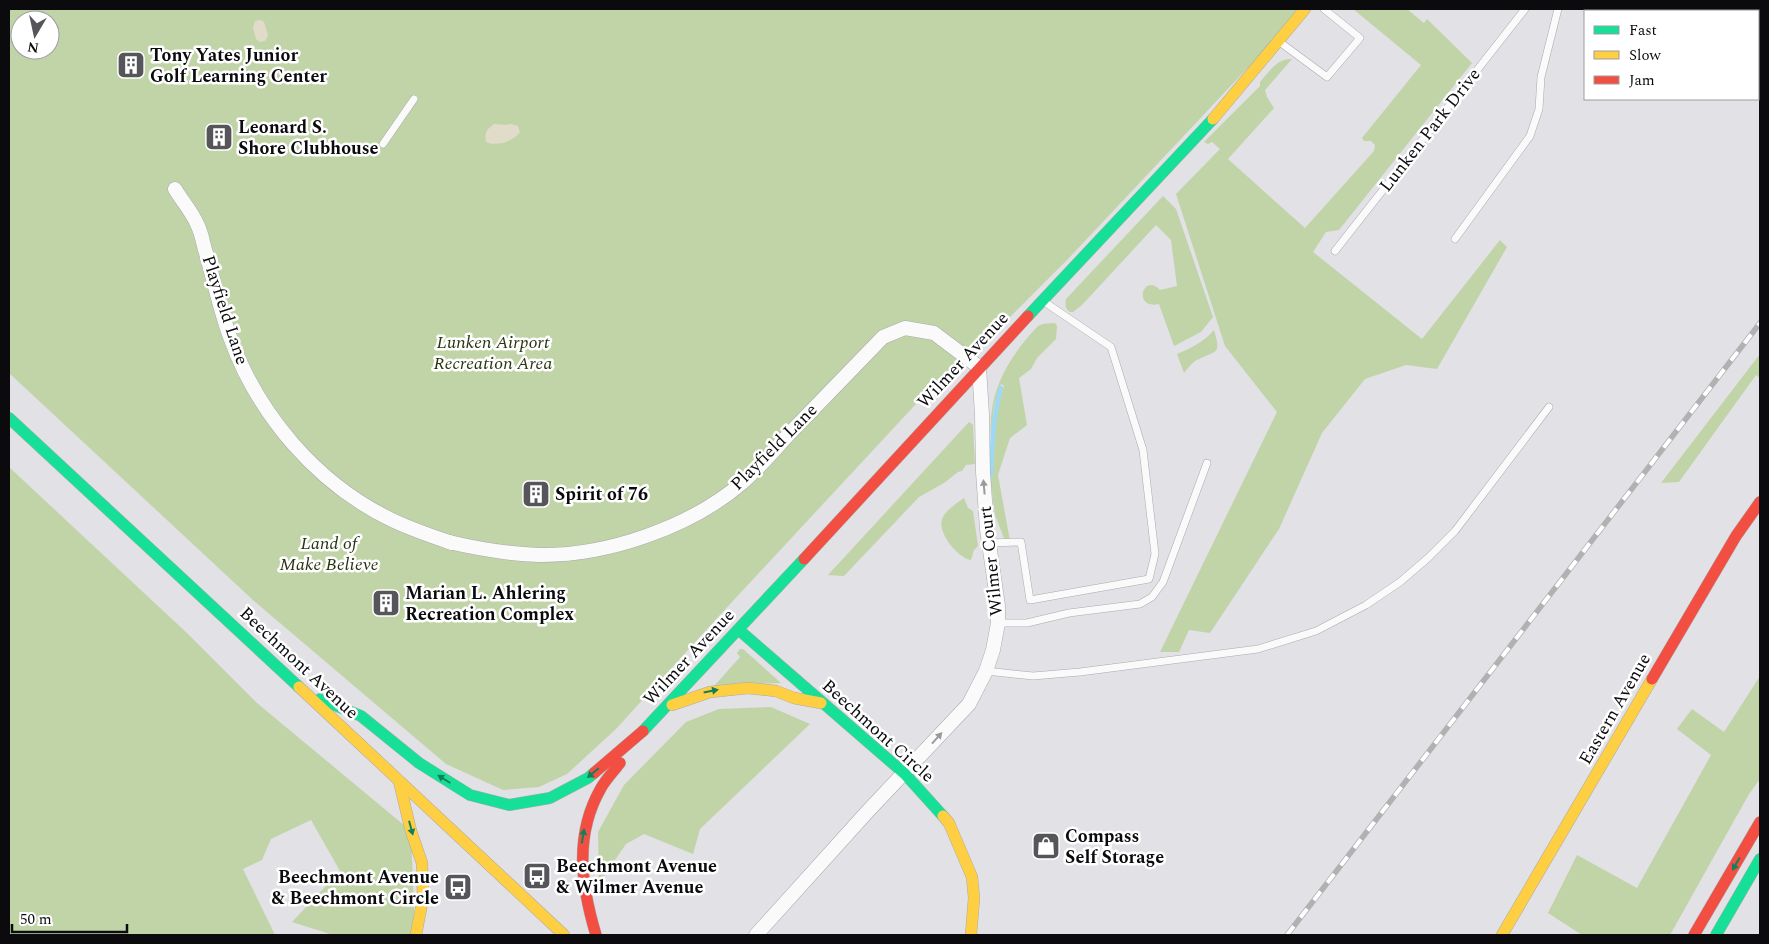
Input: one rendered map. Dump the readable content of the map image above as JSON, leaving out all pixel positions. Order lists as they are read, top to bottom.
{
  "streets": {
    "main road": [
      "Wilmer Avenue",
      "Beechmont Avenue",
      "Eastern Avenue",
      "Beechmont Circle"
    ],
    "street": ["Playfield Lane", "Wilmer Court"],
    "lane": ["Lunken Park Drive"]
  },
  "crossings": [
    ["Playfield Lane", "Wilmer Avenue"],
    ["Playfield Lane", "Wilmer Court"],
    ["Wilmer Avenue", "Wilmer Court"],
    ["Wilmer Avenue", "Beechmont Circle"],
    ["Wilmer Court", "Beechmont Circle"]
  ],
  "one_way": ["Wilmer Court"],
  "parks": ["Lunken Airport Recreation Area", "Land of Make Believe"],
  "places": {
    "building": [
      "Tony Yates Junior Golf Learning Center",
      "Leonard S. Shore Clubhouse",
      "Spirit of 76",
      "Marian L. Ahlering Recreation Complex"
    ],
    "shop": ["Compass Self Storage"],
    "bus stop": ["Beechmont Avenue & Wilmer Avenue", "Beechmont Avenue & Beechmont Circle"]
  },
  "legend": ["Fast", "Slow", "Jam"],
  "scale_bar": "50 m",
  "north": "bottom"
}
